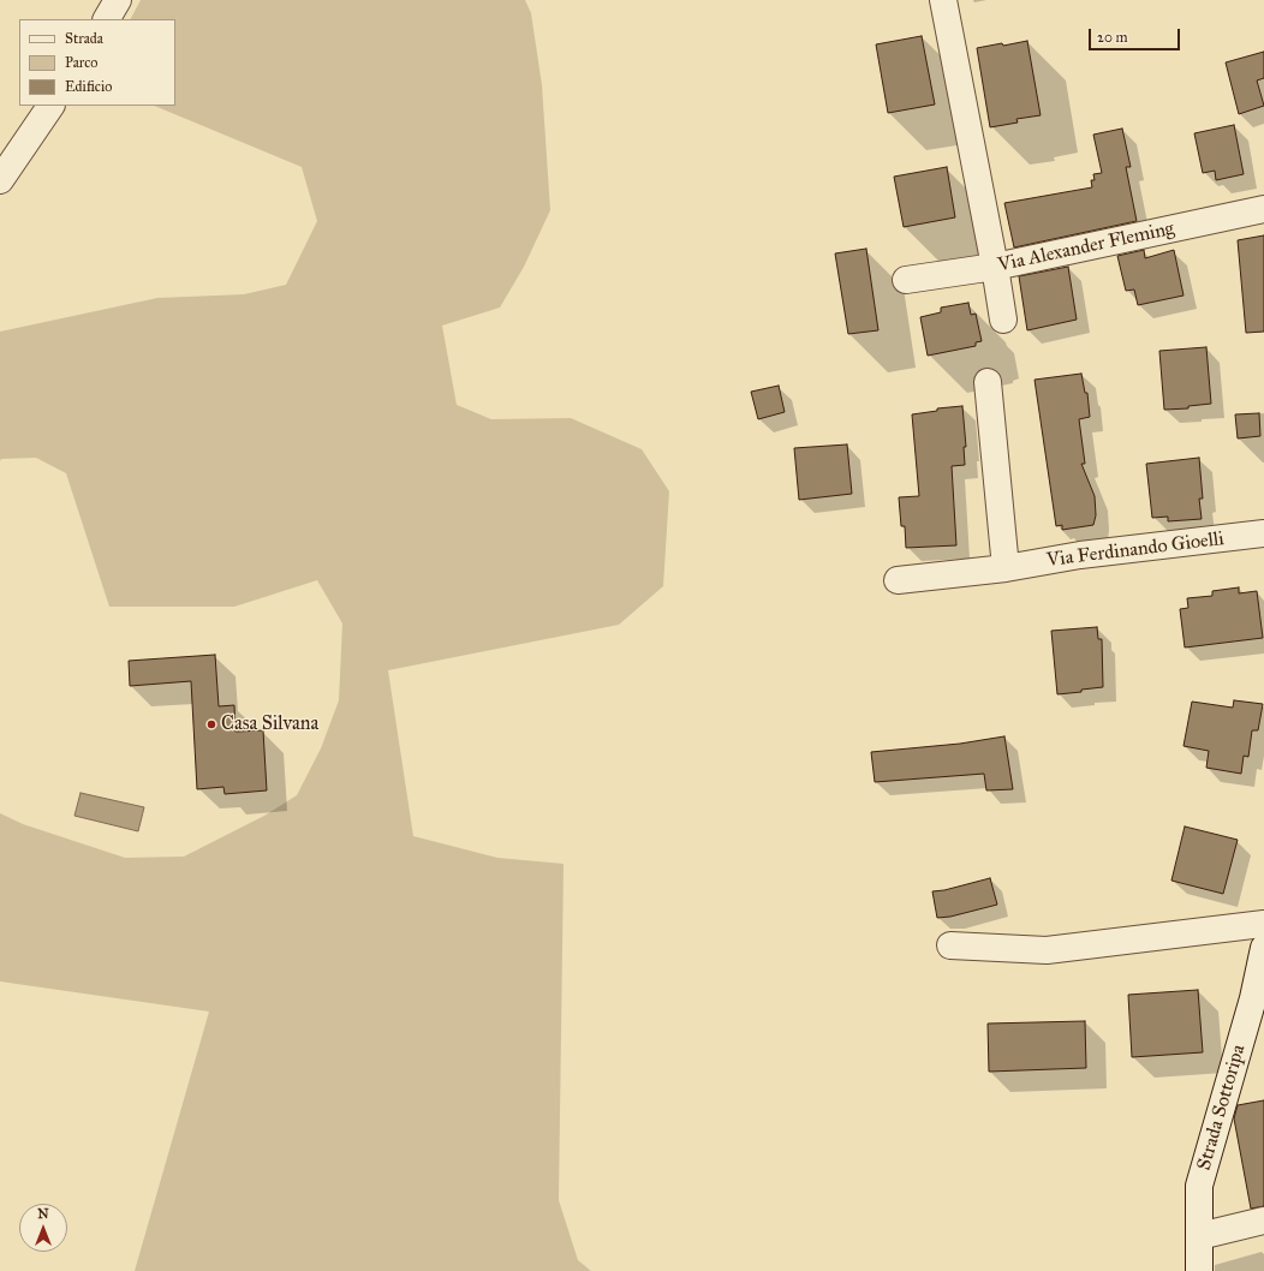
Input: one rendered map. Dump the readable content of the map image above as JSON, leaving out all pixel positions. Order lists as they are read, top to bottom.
{
  "streets": {
    "street": ["Via Alexander Fleming", "Via Ferdinando Gioelli", "Strada Sottoripa"]
  },
  "places": ["Casa Silvana"],
  "legend": ["Strada", "Parco", "Edificio"],
  "scale_bar": "20 m",
  "north": "top"
}
